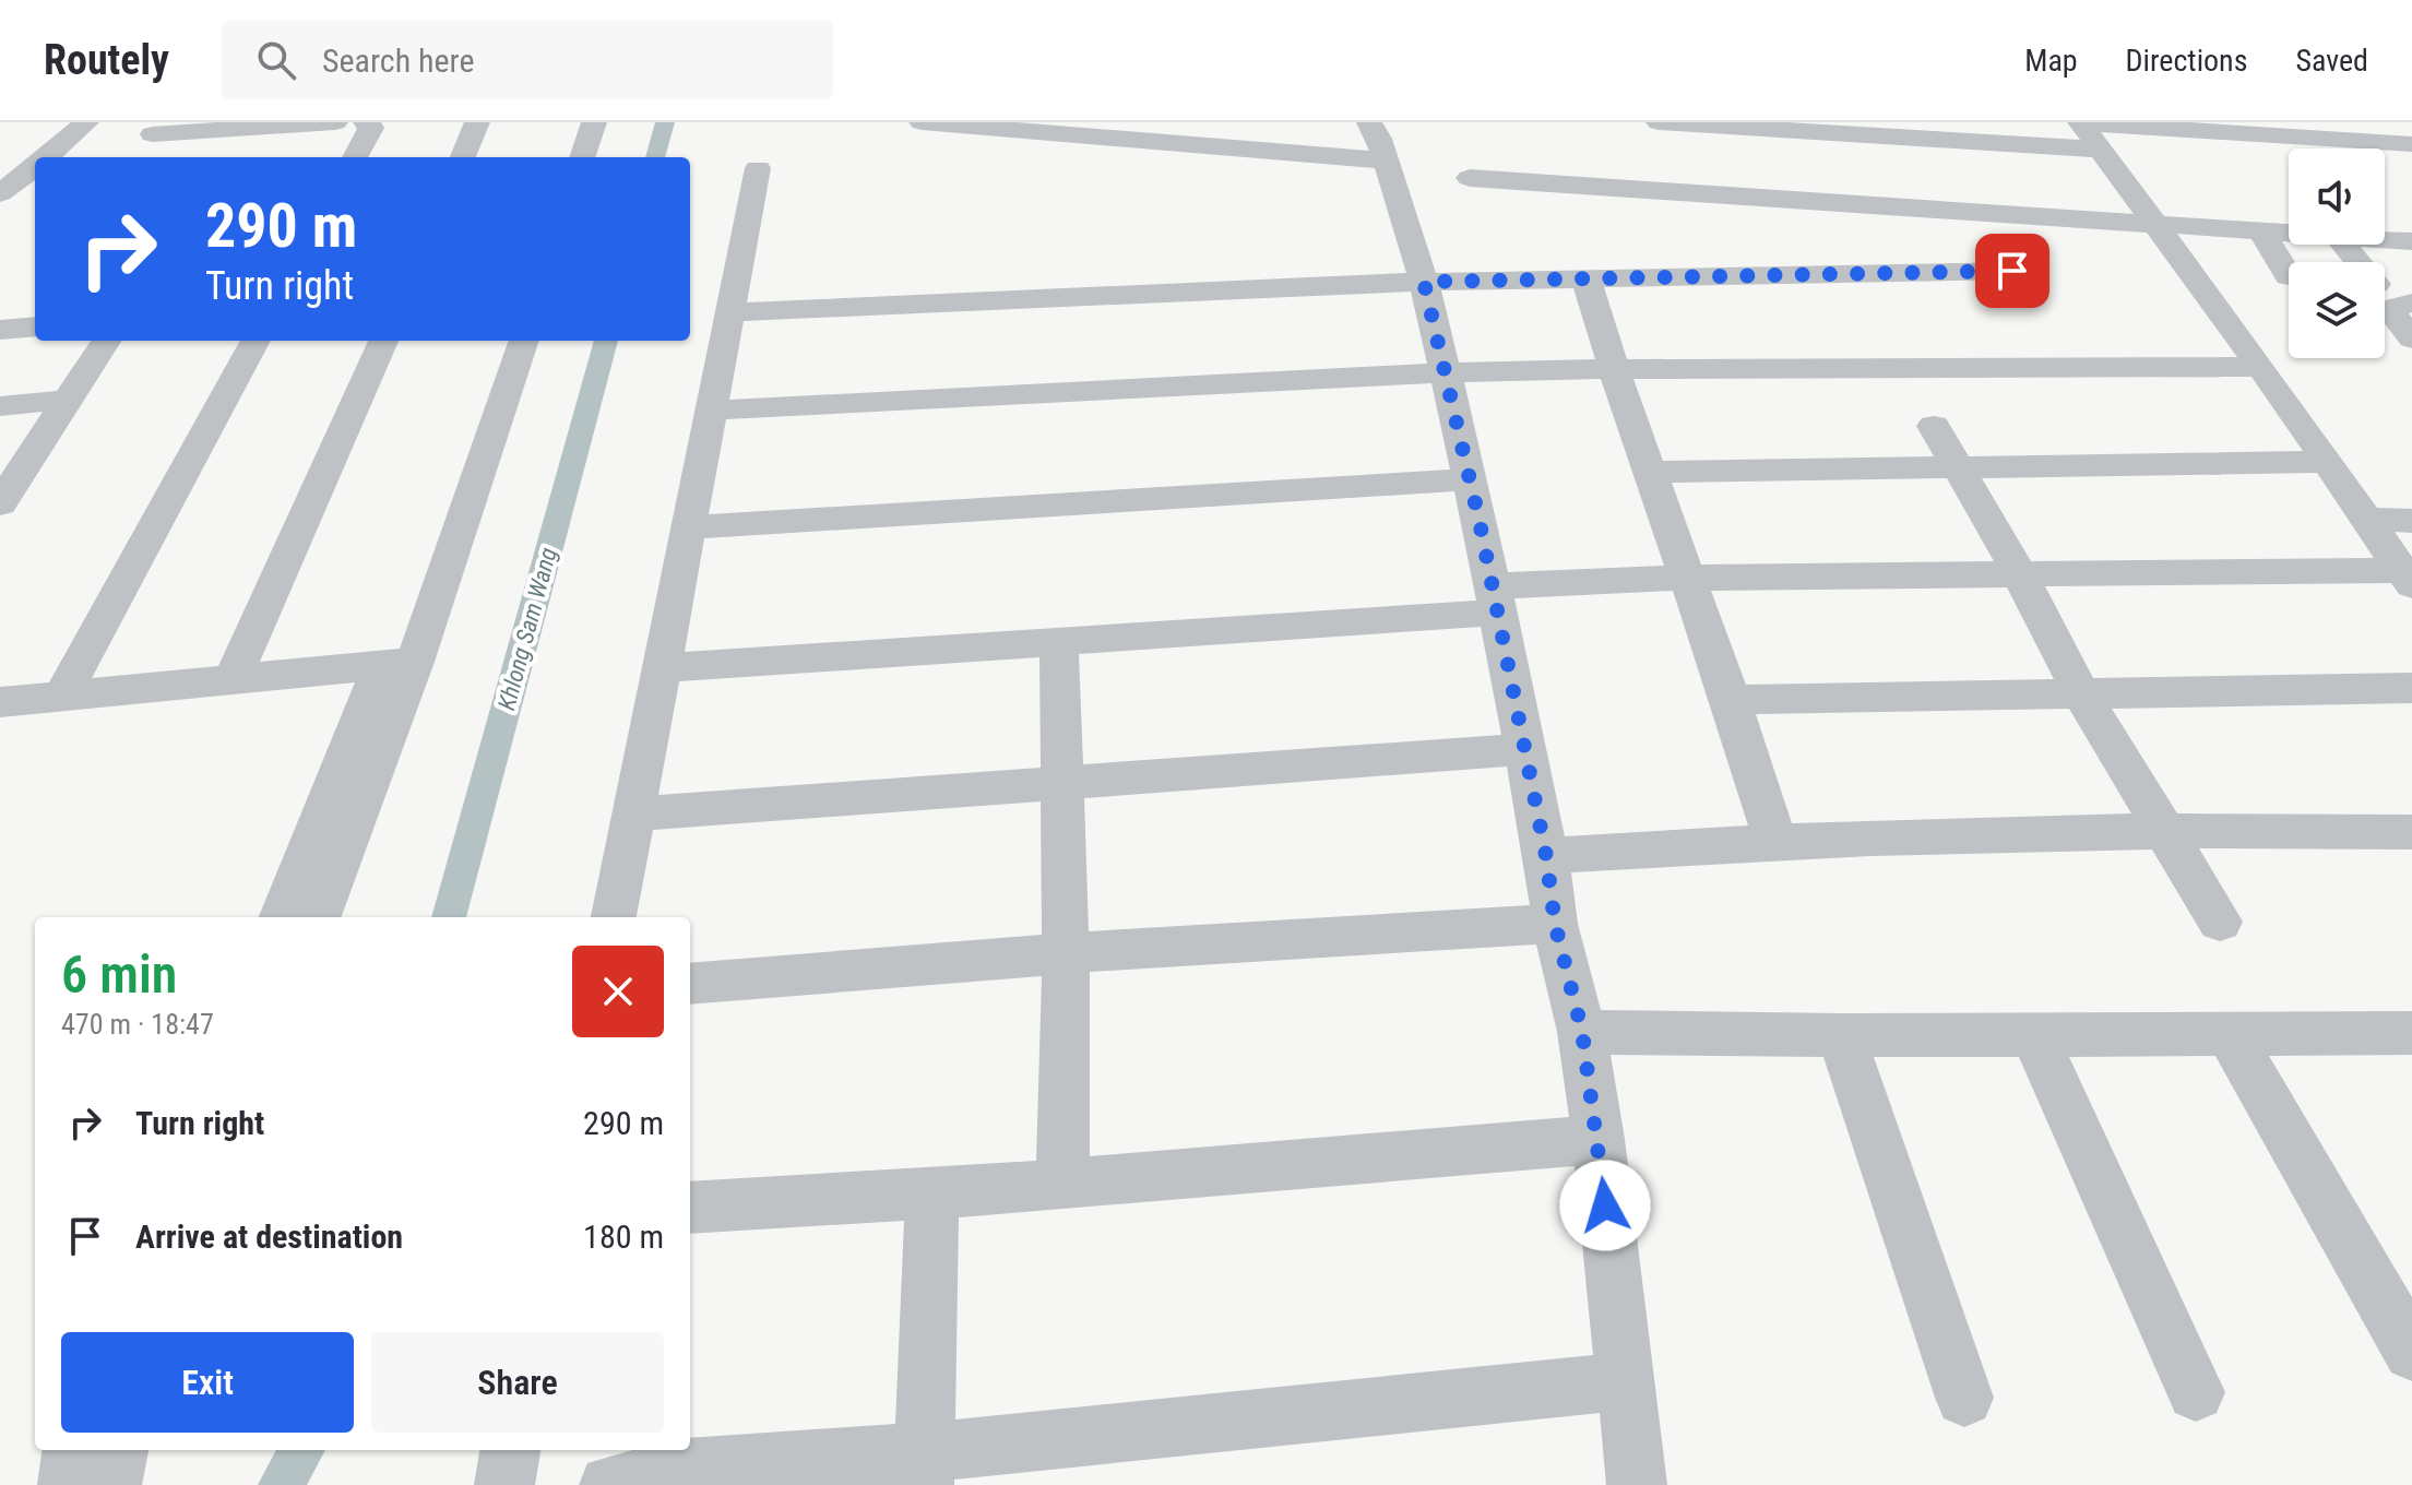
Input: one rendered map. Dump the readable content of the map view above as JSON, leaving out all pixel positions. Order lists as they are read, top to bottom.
{
  "water": ["Khlong Sam Wang"],
  "page": {
    "header": "Routely",
    "search": "Search here",
    "nav": ["Map", "Directions", "Saved"],
    "turn": ["290 m", "Turn right"],
    "heading": ["6 min", "470 m · 18:47"],
    "list": [
      {
        "name": "Turn right",
        "value": "290 m"
      },
      {
        "name": "Arrive at destination",
        "value": "180 m"
      }
    ],
    "buttons": ["Exit", "Share"]
  }
}
